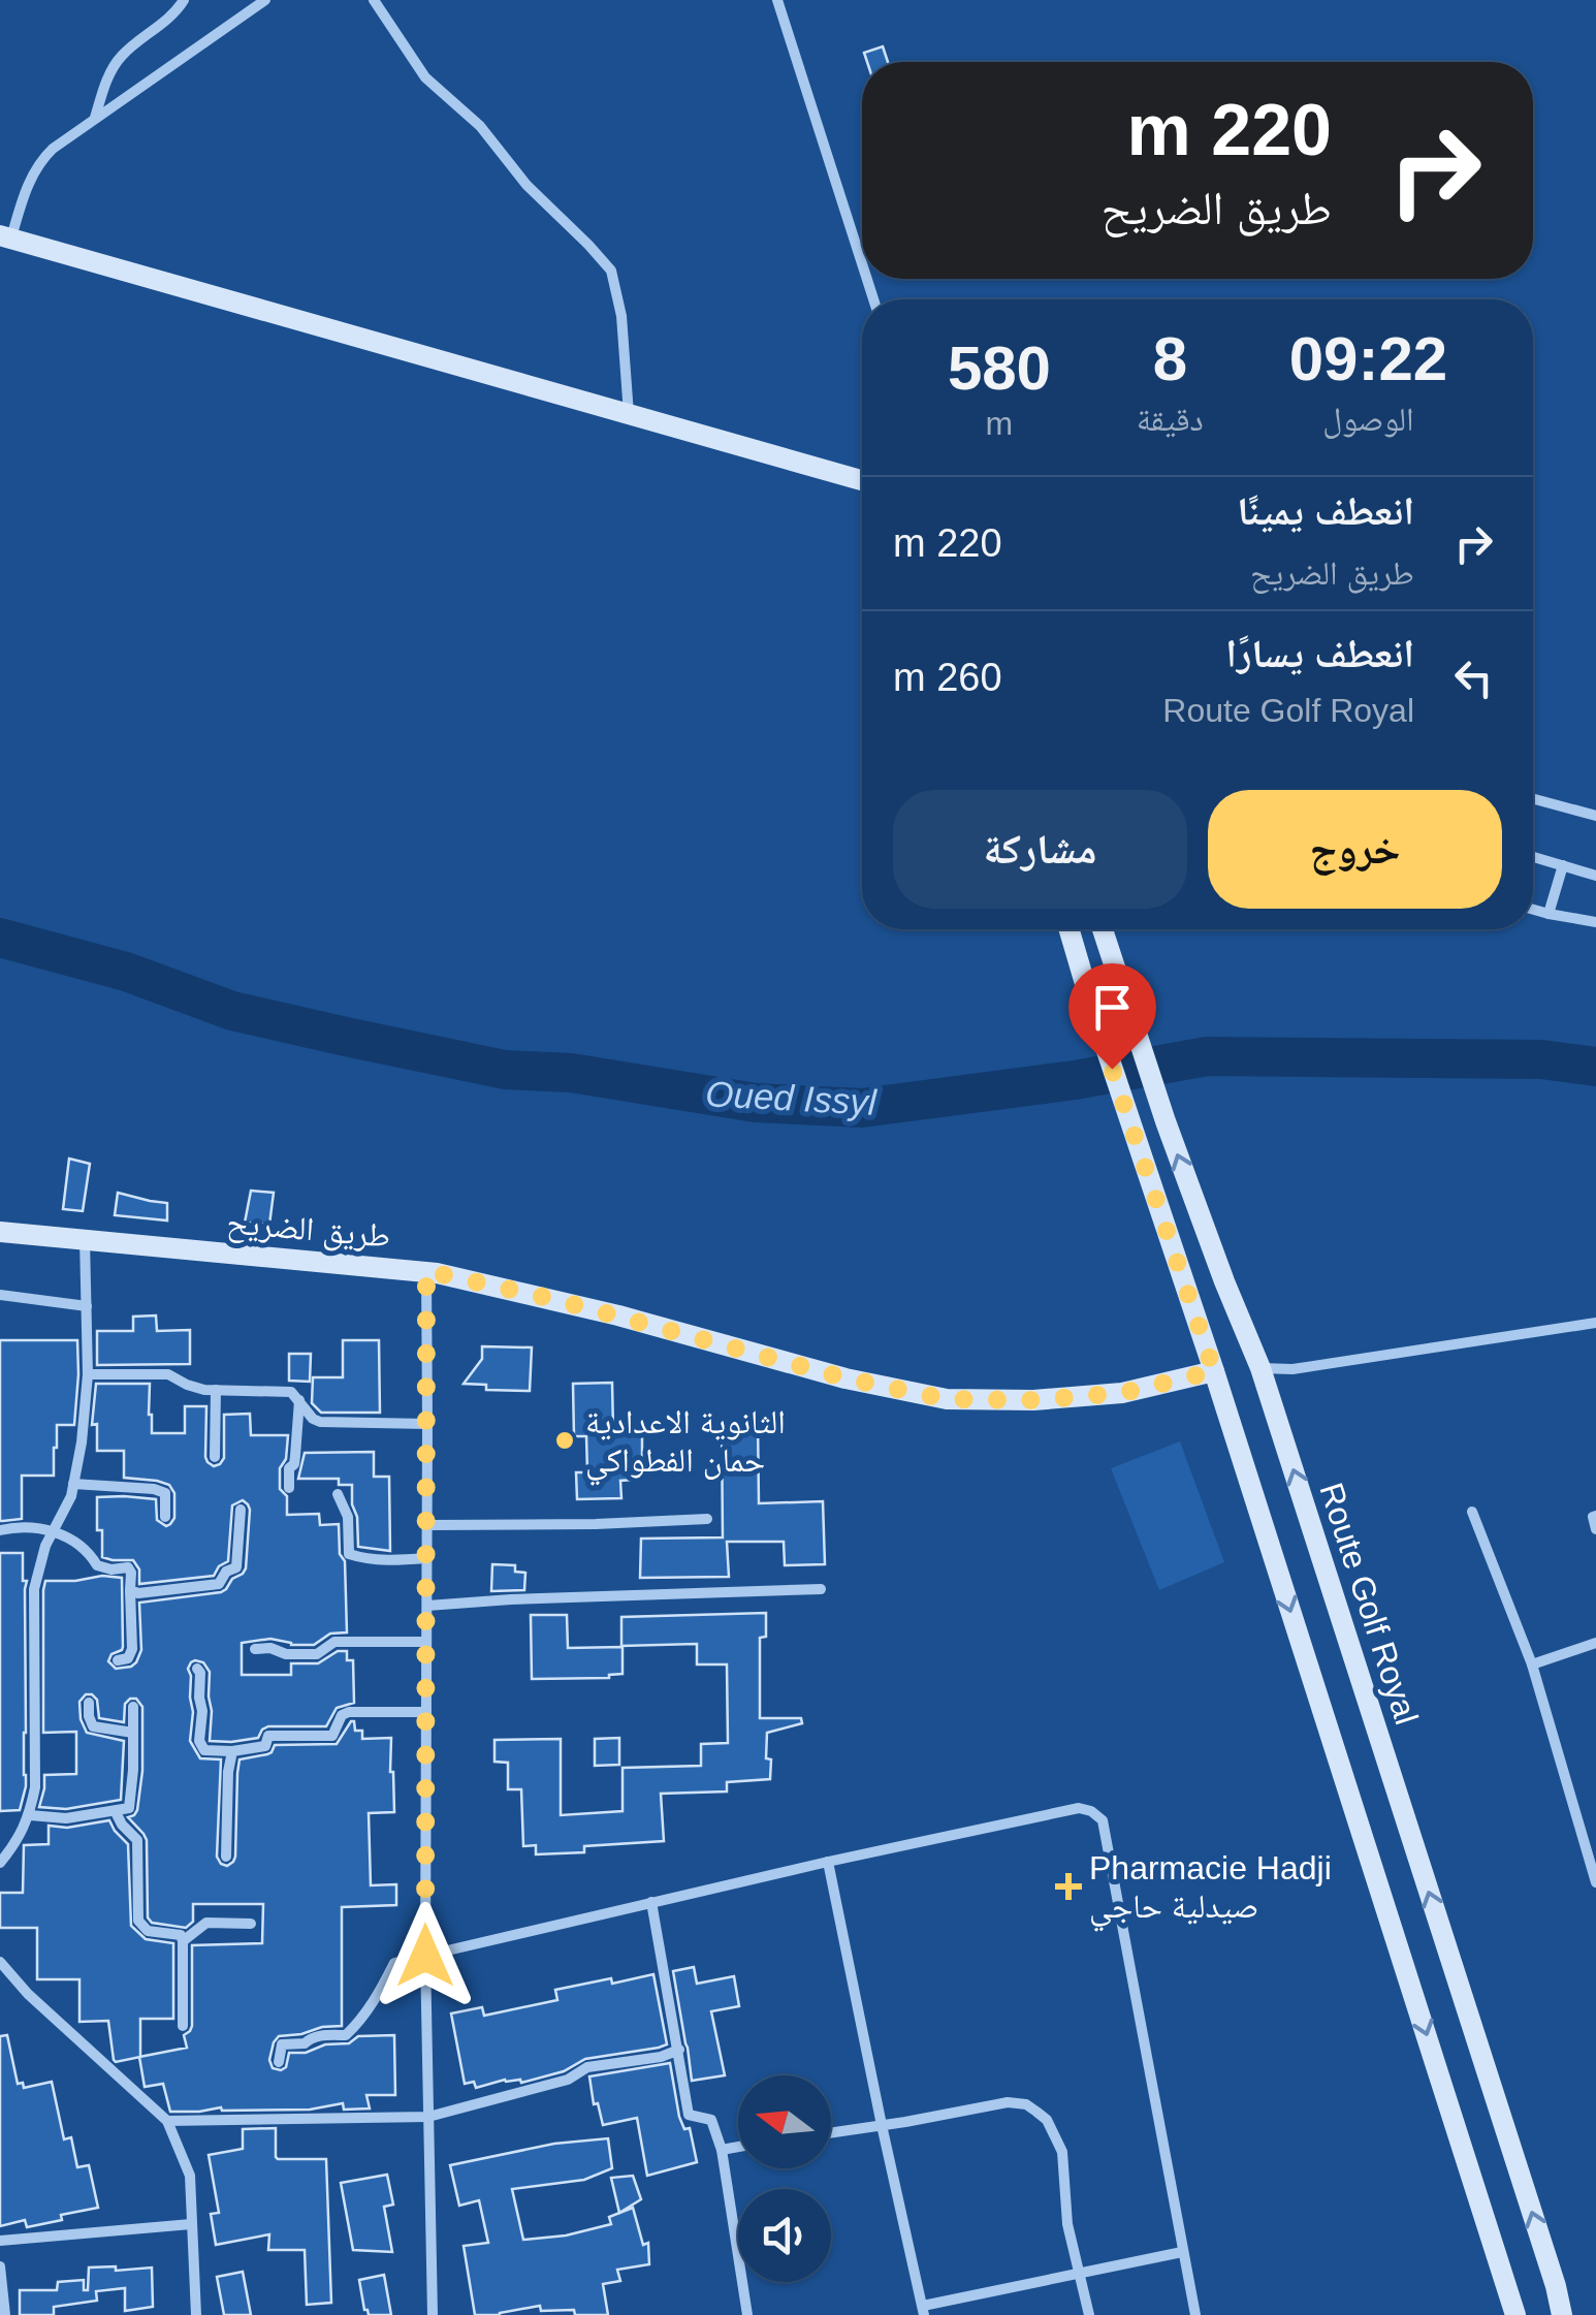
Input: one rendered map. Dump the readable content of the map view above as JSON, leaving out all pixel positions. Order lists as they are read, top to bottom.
{
  "streets": {
    "street": ["طريق الضريح", "Route Golf Royal"]
  },
  "water": ["Oued Issyl"],
  "places": {
    "other": ["الثانوية الاعدادية حمان الفطواكي"],
    "health": ["Pharmacie Hadji صيدلية حاجي"]
  },
  "north": "left",
  "page": {
    "turn": ["220 m", "طريق الضريح"],
    "eta": [
      "09:22",
      "الوصول",
      "8",
      "دقيقة",
      "580",
      "m"
    ],
    "list": [
      {
        "name": "انعطف يمينًا",
        "note": "طريق الضريح",
        "value": "220 m"
      },
      {
        "name": "انعطف يسارًا",
        "note": "Route Golf Royal",
        "value": "260 m"
      }
    ],
    "buttons": ["خروج", "مشاركة"]
  }
}
